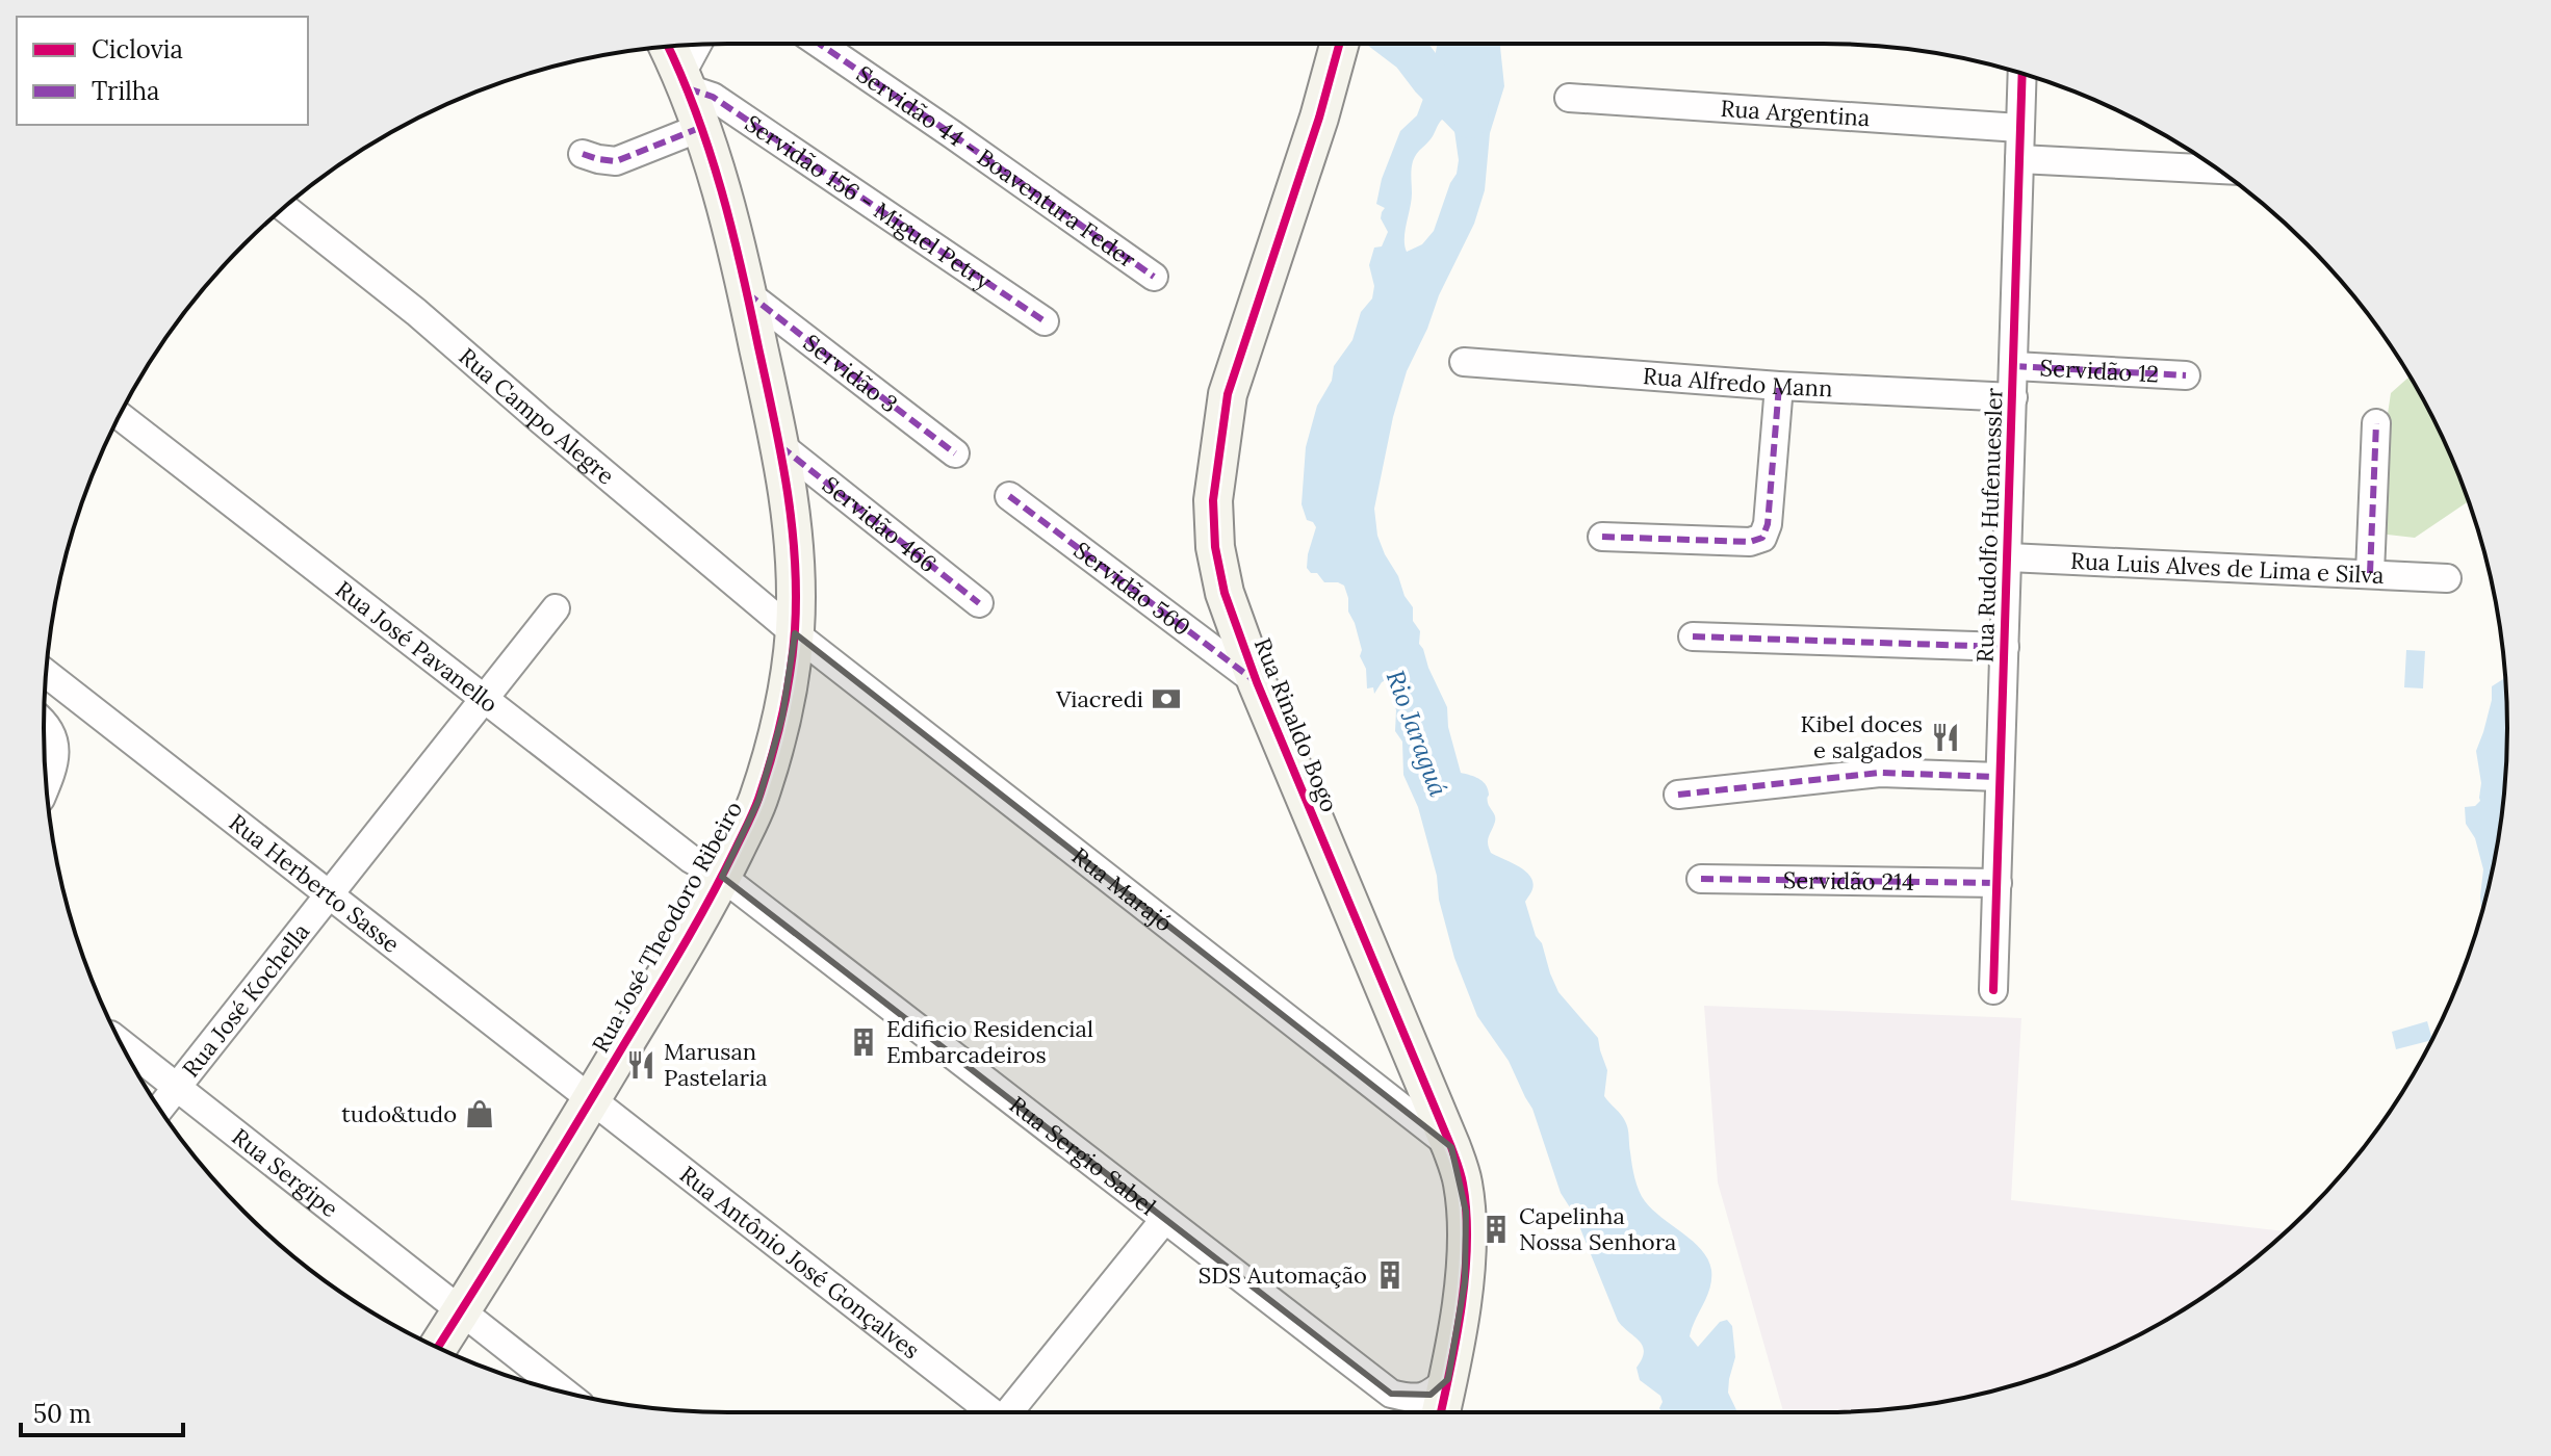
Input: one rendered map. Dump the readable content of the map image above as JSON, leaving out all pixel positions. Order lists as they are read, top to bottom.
{
  "streets": {
    "main road": ["Rua Rinaldo Bogo", "Rua José Theodoro Ribeiro"],
    "street": [
      "Rua Argentina",
      "Servidão 44 - Boaventura Feder",
      "Servidão 156 - Miguel Petry",
      "Servidão 12",
      "Servidão 3",
      "Rua Alfredo Mann",
      "Rua Campo Alegre",
      "Servidão 466",
      "Rua Rudolfo Hufenuessler",
      "Rua Luis Alves de Lima e Silva",
      "Servidão 560",
      "Rua José Pavanello",
      "Servidão 214",
      "Rua Herberto Sasse",
      "Rua Marajó",
      "Rua José Kochella",
      "Rua Sergio Sabel",
      "Rua Sergipe",
      "Rua Antônio José Gonçalves"
    ]
  },
  "crossings": [
    ["Rua Argentina", "Rua Rudolfo Hufenuessler"],
    ["Servidão 156 - Miguel Petry", "Rua José Theodoro Ribeiro"],
    ["Servidão 12", "Rua Rudolfo Hufenuessler"],
    ["Servidão 3", "Rua José Theodoro Ribeiro"],
    ["Rua Alfredo Mann", "Rua Rudolfo Hufenuessler"],
    ["Rua Campo Alegre", "Rua Marajó"],
    ["Rua Campo Alegre", "Rua José Theodoro Ribeiro"],
    ["Servidão 466", "Rua José Theodoro Ribeiro"],
    ["Rua Rudolfo Hufenuessler", "Rua Luis Alves de Lima e Silva"],
    ["Rua Rudolfo Hufenuessler", "Servidão 214"],
    ["Servidão 560", "Rua Rinaldo Bogo"],
    ["Rua José Pavanello", "Rua José Theodoro Ribeiro"],
    ["Rua José Pavanello", "Rua José Kochella"],
    ["Rua José Pavanello", "Rua Sergio Sabel"],
    ["Rua Rinaldo Bogo", "Rua Marajó"],
    ["Rua Rinaldo Bogo", "Rua Sergio Sabel"],
    ["Rua Herberto Sasse", "Rua José Theodoro Ribeiro"],
    ["Rua Herberto Sasse", "Rua José Kochella"],
    ["Rua Herberto Sasse", "Rua Antônio José Gonçalves"],
    ["Rua Marajó", "Rua José Theodoro Ribeiro"],
    ["Rua José Theodoro Ribeiro", "Rua Sergio Sabel"],
    ["Rua José Theodoro Ribeiro", "Rua Sergipe"],
    ["Rua José Theodoro Ribeiro", "Rua Antônio José Gonçalves"],
    ["Rua José Kochella", "Rua Sergipe"]
  ],
  "water": ["Rio Jaraguá"],
  "places": {
    "bank": ["Viacredi"],
    "restaurant": ["Kibel doces e salgados", "Marusan Pastelaria"],
    "building": ["Edificio Residencial Embarcadeiros", "Capelinha Nossa Senhora", "SDS Automação"],
    "shop": ["tudo&tudo"]
  },
  "legend": ["Ciclovia", "Trilha"],
  "scale_bar": "50 m"
}
